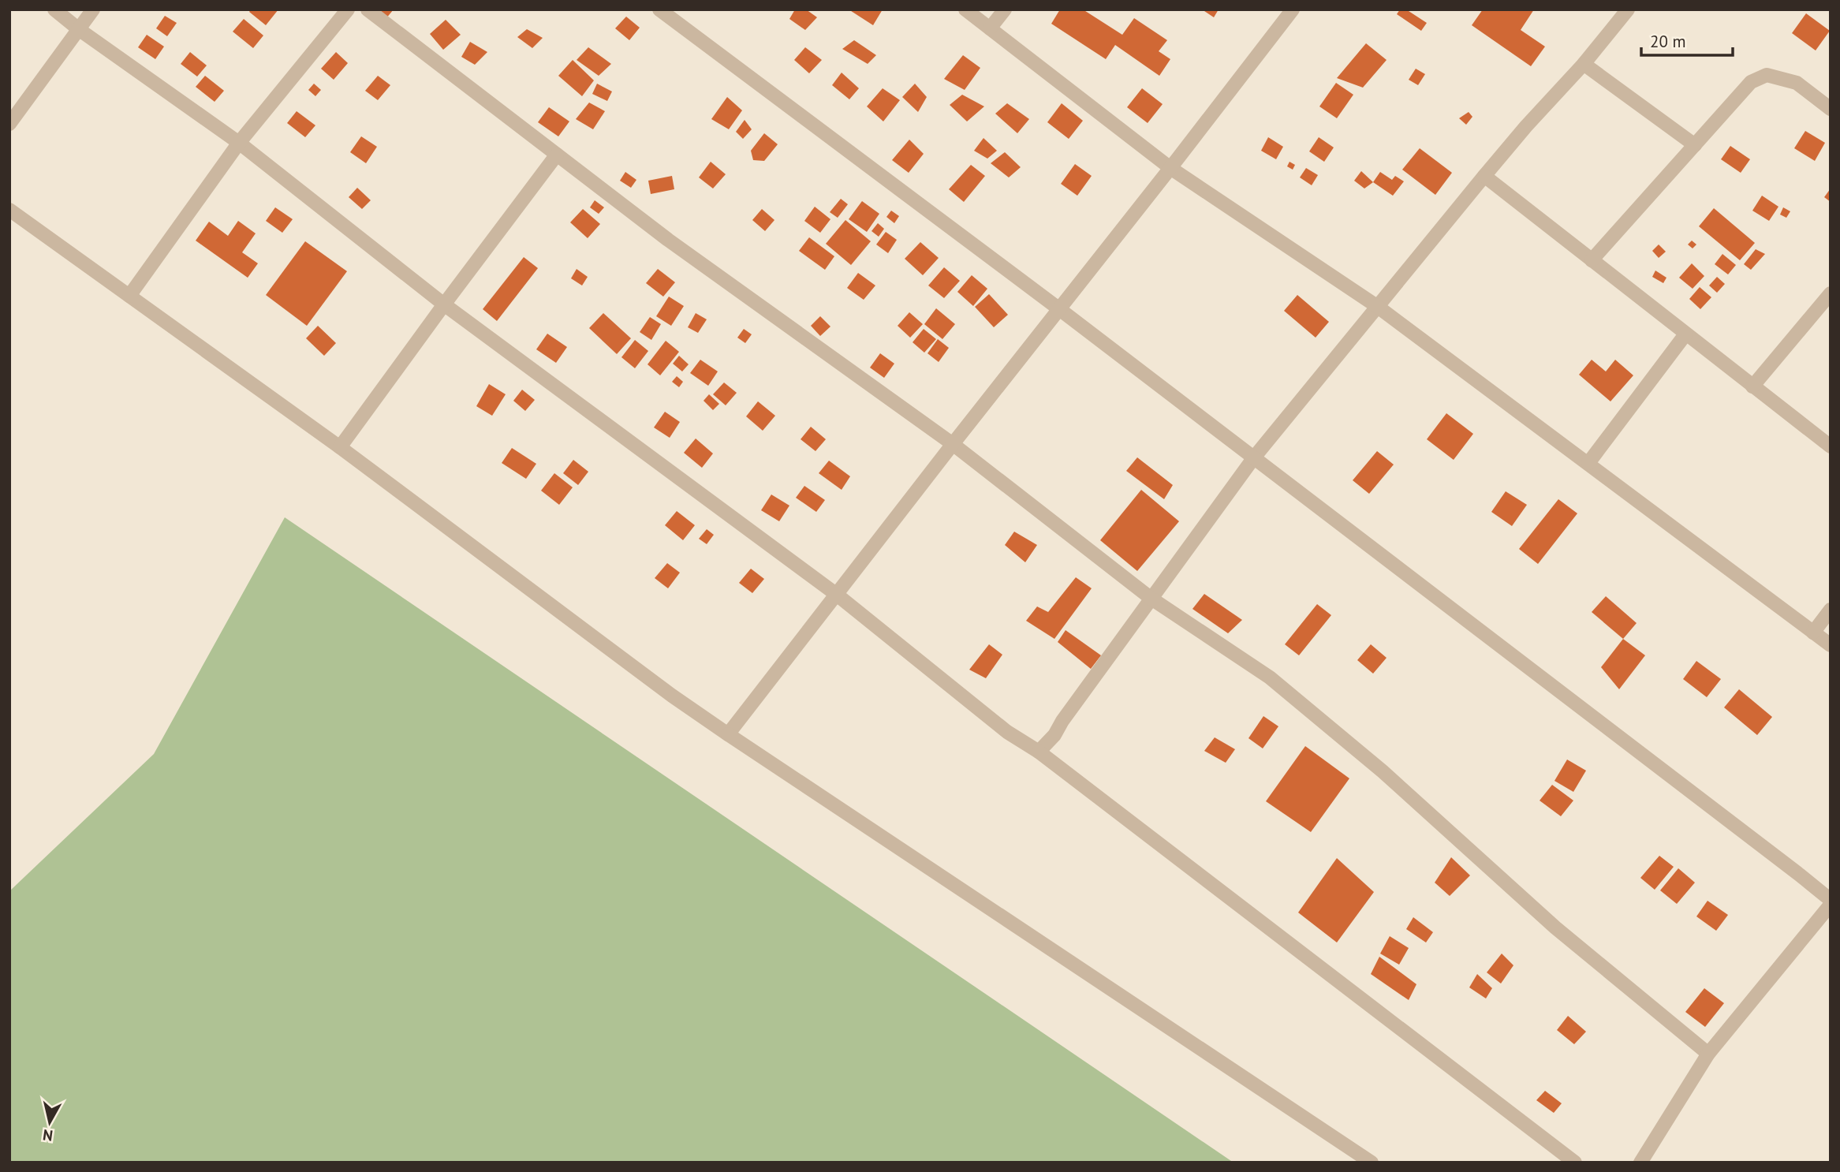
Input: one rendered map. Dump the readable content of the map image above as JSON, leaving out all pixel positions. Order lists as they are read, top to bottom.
{
  "scale_bar": "20 m",
  "north": "bottom"
}
